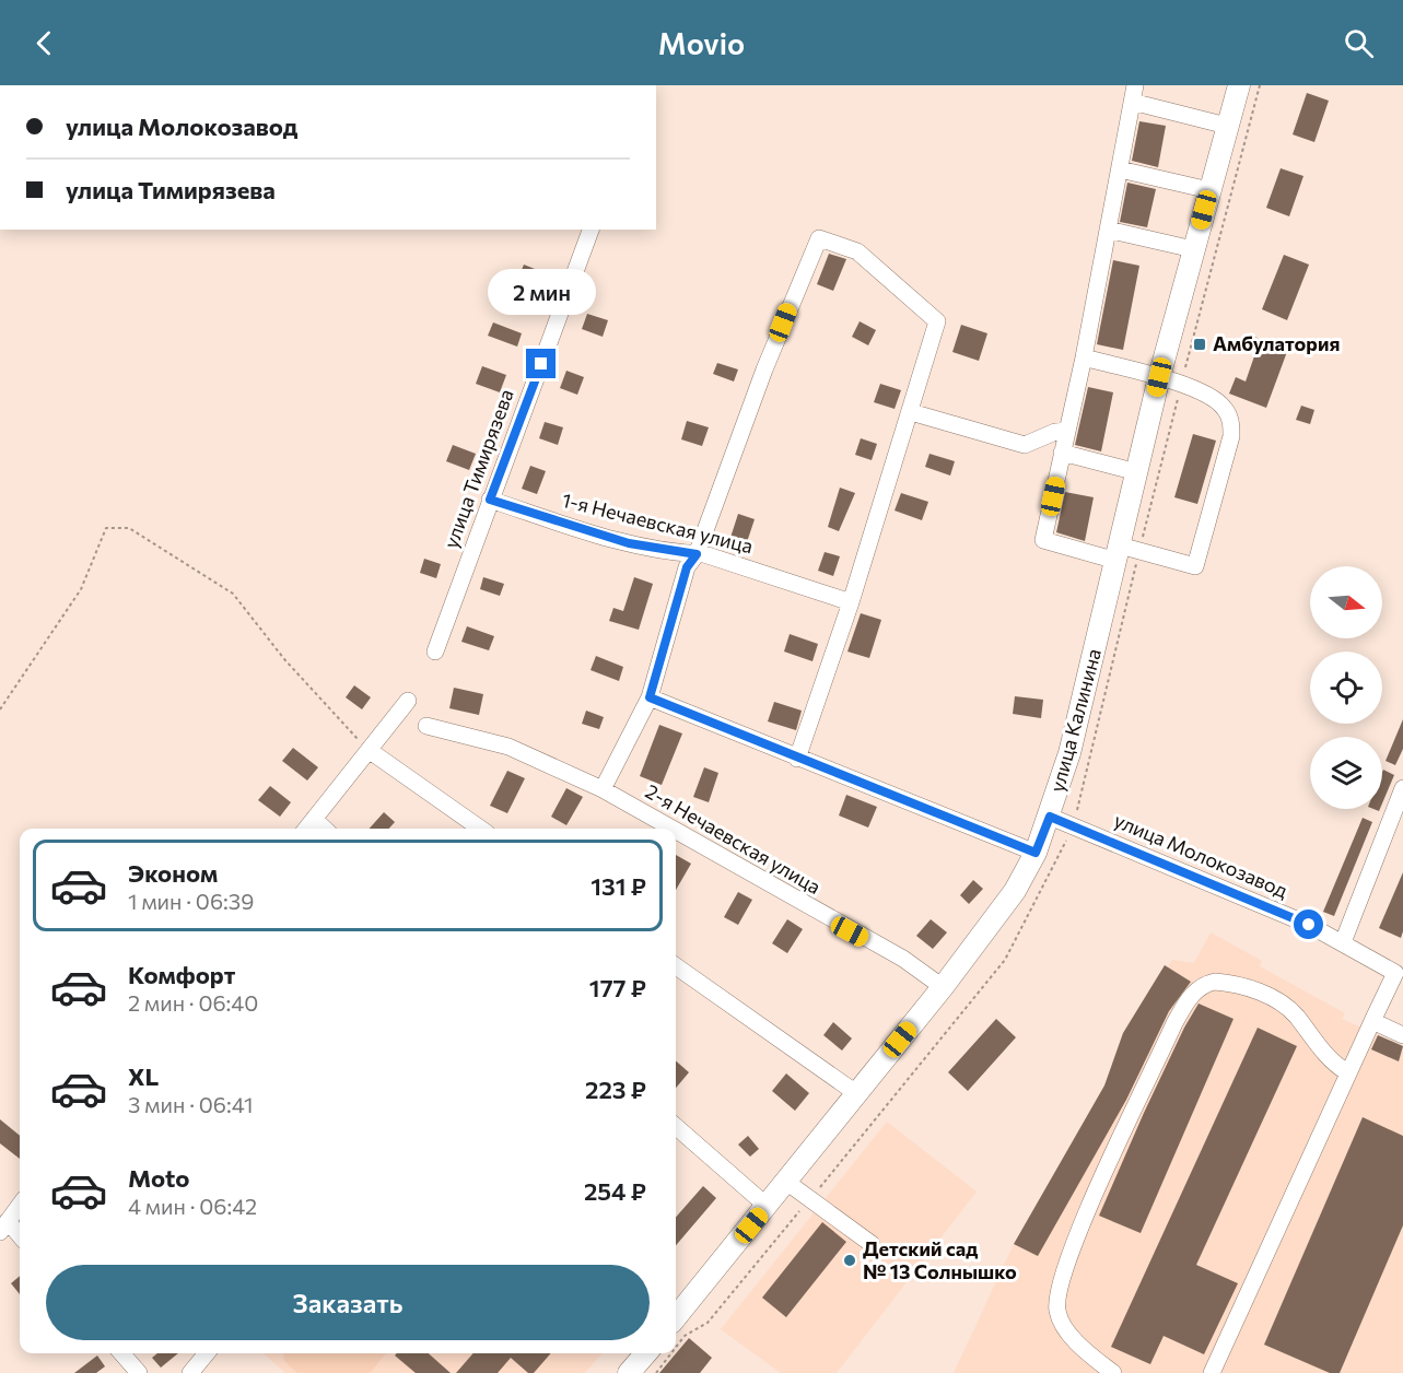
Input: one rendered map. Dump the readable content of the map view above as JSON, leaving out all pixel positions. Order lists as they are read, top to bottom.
{
  "streets": {
    "main road": ["улица Калинина"],
    "street": [
      "улица Тимирязева",
      "1-я Нечаевская улица",
      "2-я Нечаевская улица",
      "улица Молокозавод"
    ]
  },
  "crossings": [
    ["улица Тимирязева", "1-я Нечаевская улица"],
    ["улица Калинина", "2-я Нечаевская улица"],
    ["улица Калинина", "улица Молокозавод"]
  ],
  "places": {
    "transit": ["Амбулатория"],
    "other": ["Детский сад № 13 Солнышко"]
  },
  "north": "right",
  "page": {
    "header": "Movio",
    "banner": ["улица Молокозавод", "улица Тимирязева"],
    "bubble": "2 мин",
    "list": [
      {
        "name": "Эконом",
        "note": "1 мин · 06:39",
        "value": "131 ₽"
      },
      {
        "name": "Комфорт",
        "note": "2 мин · 06:40",
        "value": "177 ₽"
      },
      {
        "name": "XL",
        "note": "3 мин · 06:41",
        "value": "223 ₽"
      },
      {
        "name": "Moto",
        "note": "4 мин · 06:42",
        "value": "254 ₽"
      }
    ],
    "buttons": "Заказать"
  }
}
